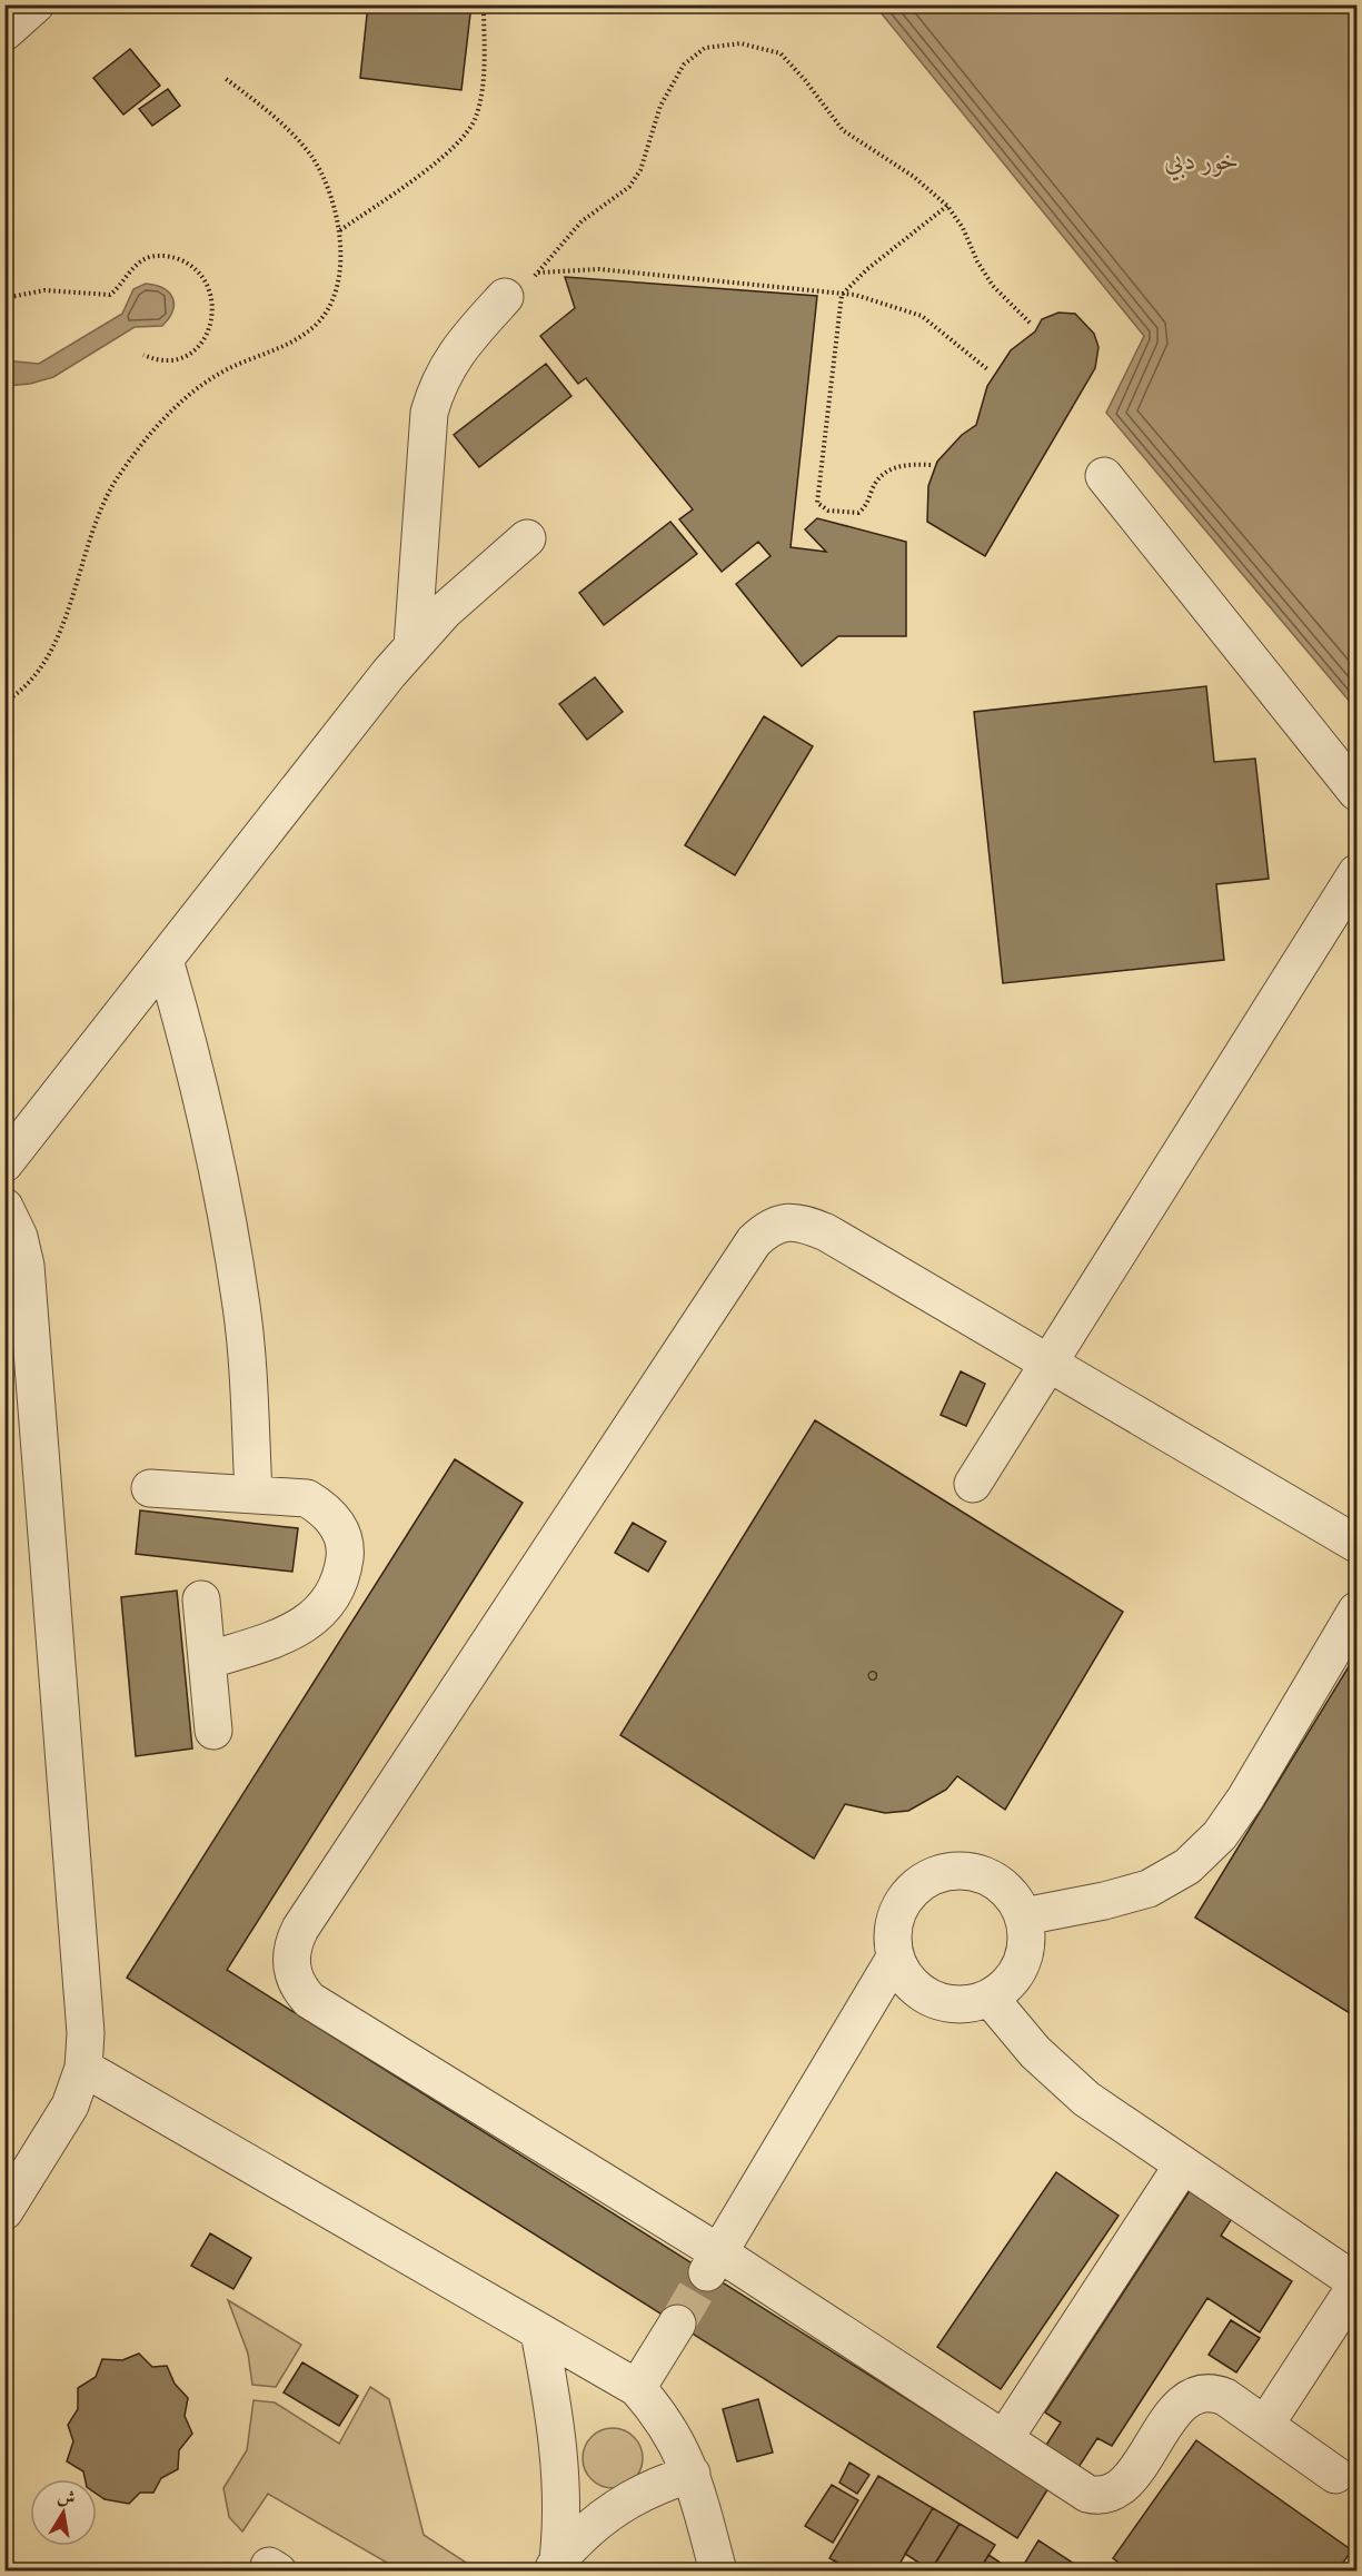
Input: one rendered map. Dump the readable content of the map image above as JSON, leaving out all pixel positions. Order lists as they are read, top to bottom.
{
  "water": ["خور دبي"],
  "house_numbers": ["0"],
  "north": "top"
}
